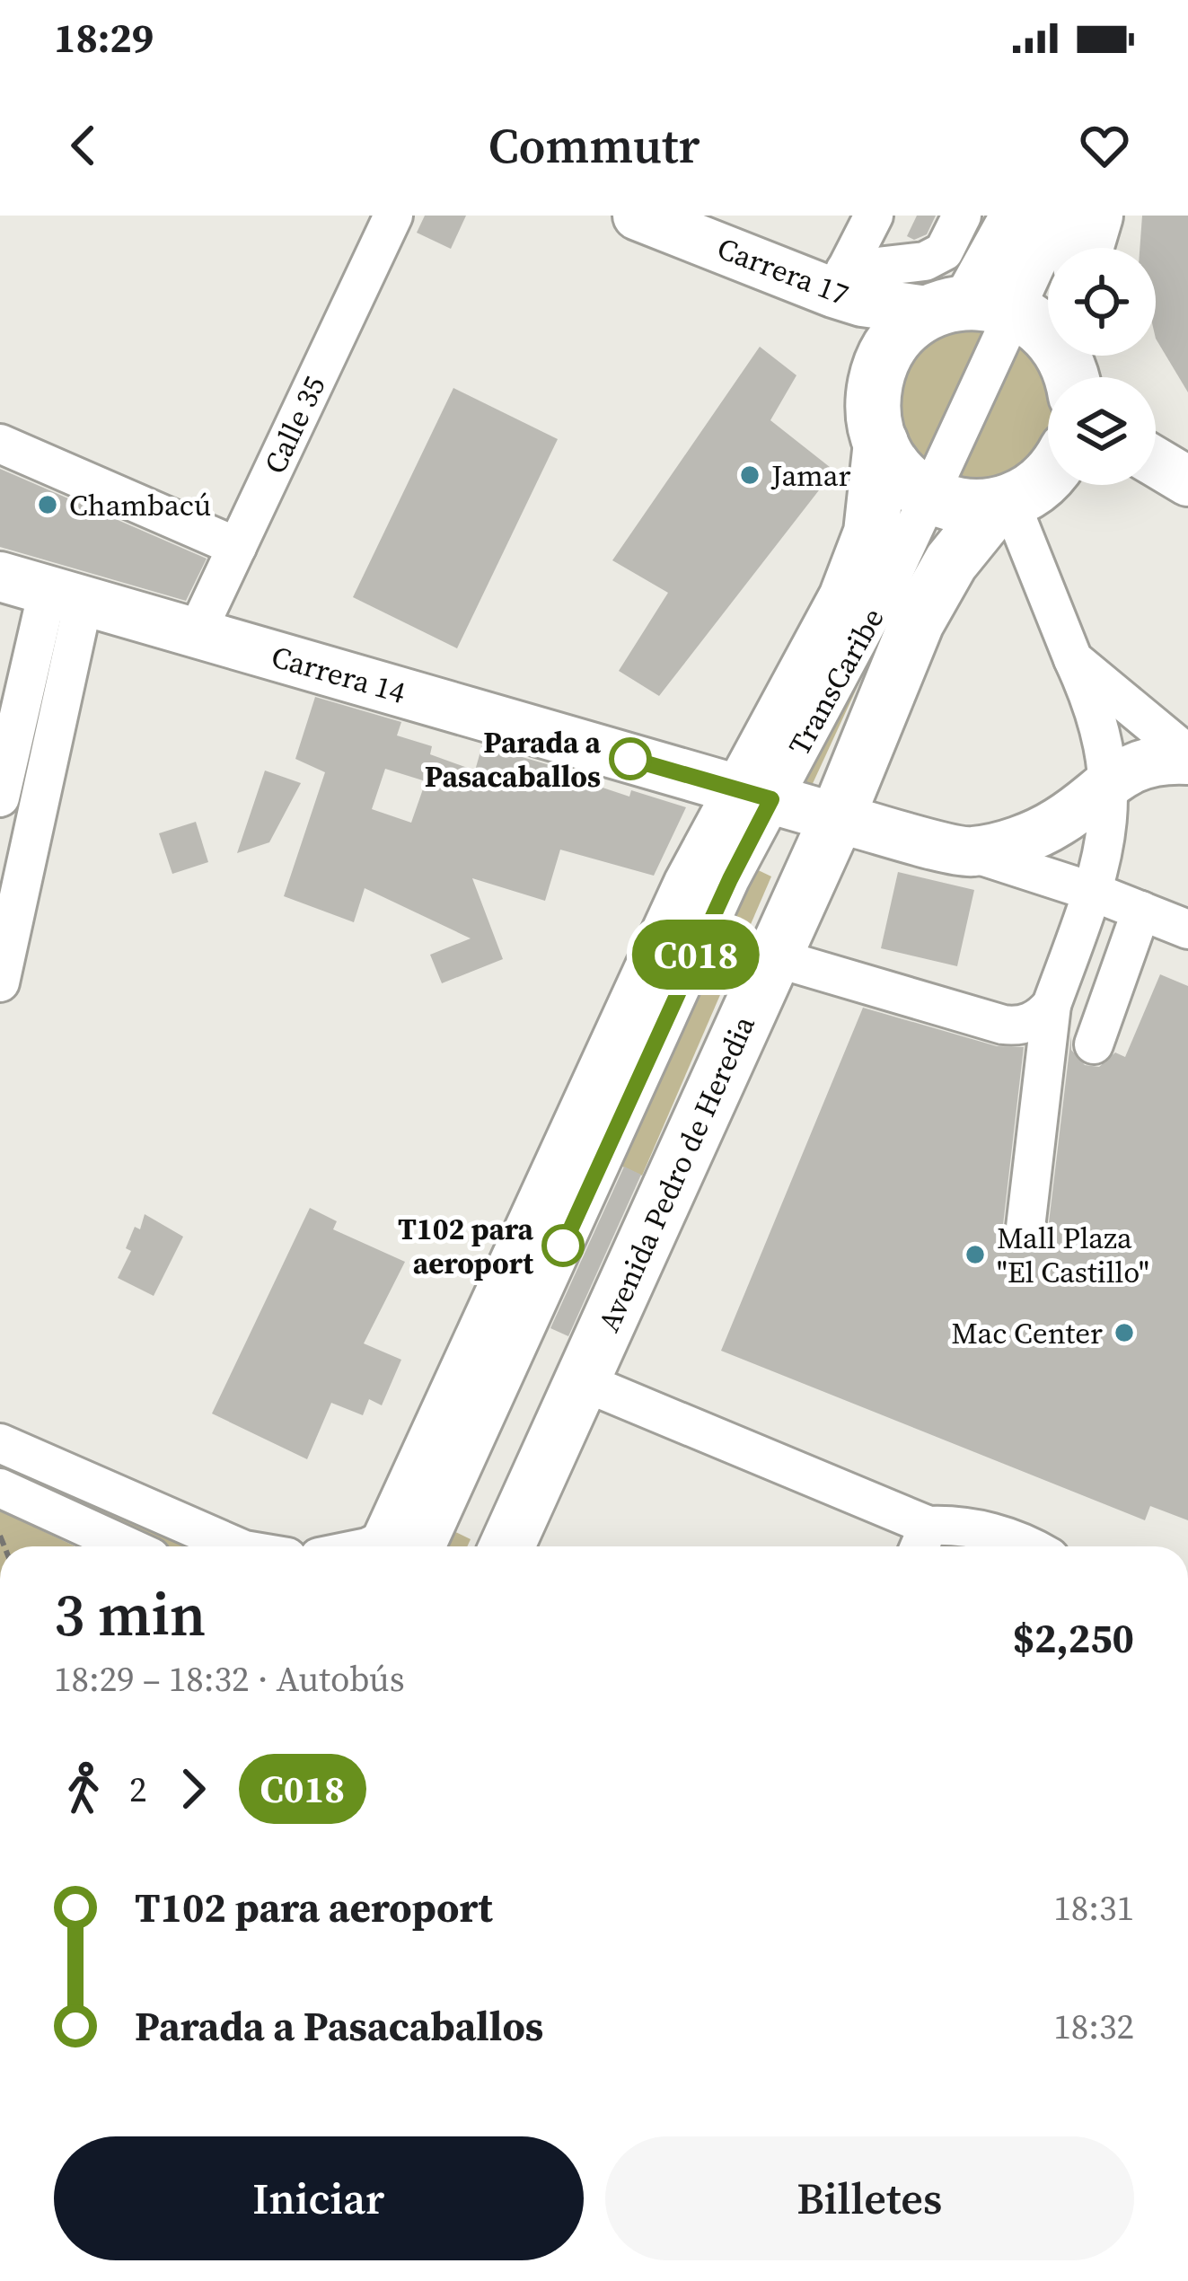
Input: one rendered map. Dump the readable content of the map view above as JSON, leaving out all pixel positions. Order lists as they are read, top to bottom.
{
  "streets": {
    "highway": ["Avenida Pedro de Heredia"],
    "main road": ["Carrera 17", "Carrera 14"],
    "street": ["Calle 35"]
  },
  "crossings": [
    ["Carrera 17", "Avenida Pedro de Heredia"],
    ["Calle 35", "Carrera 14"],
    ["Carrera 14", "Avenida Pedro de Heredia"]
  ],
  "places": [
    "Jamar",
    "Chambacú",
    "Parada a Pasacaballos",
    "T102 para aeroport",
    "Mall Plaza \"El Castillo\"",
    "Mac Center"
  ],
  "lines": ["bus line C018"],
  "page": {
    "status": "18:29",
    "header": "Commutr",
    "on_map": "C018",
    "heading": ["3 min", "18:29 – 18:32 · Autobús", "$2,250"],
    "legs": ["2", "C018"],
    "list": [
      {
        "name": "T102 para aeroport",
        "value": "18:31"
      },
      {
        "name": "Parada a Pasacaballos",
        "value": "18:32"
      }
    ],
    "buttons": ["Iniciar", "Billetes"]
  }
}
